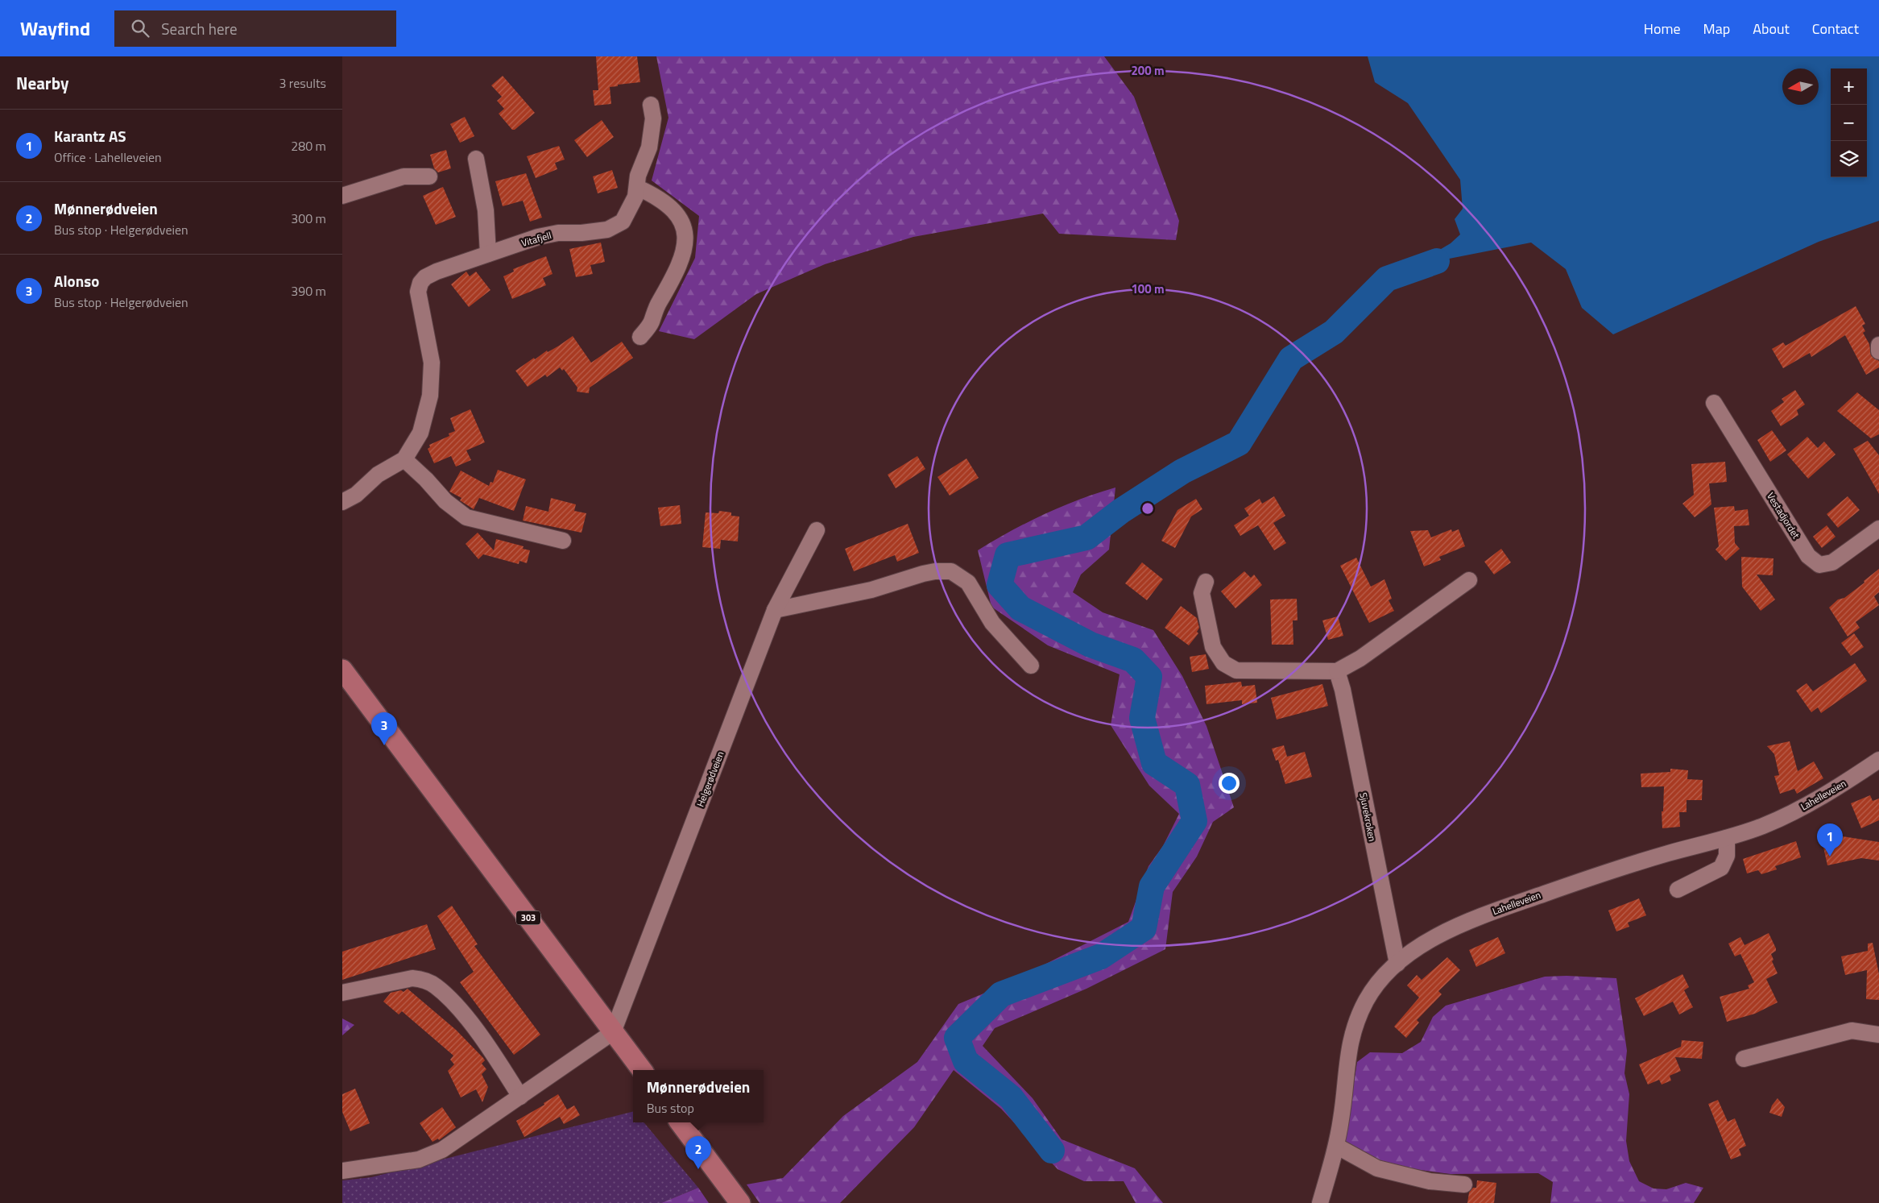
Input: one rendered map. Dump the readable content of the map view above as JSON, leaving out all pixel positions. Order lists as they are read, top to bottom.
{
  "streets": {
    "main road": ["303"],
    "street": [
      "Vitafjell",
      "Vestadjordet",
      "Helgerødveien",
      "Lahelleveien",
      "Sjuvekroken"
    ]
  },
  "crossings": [
    ["Helgerødveien", "303"],
    ["Lahelleveien", "Sjuvekroken"]
  ],
  "north": "left",
  "page": {
    "header": "Wayfind",
    "search": "Search here",
    "nav": [
      "Home",
      "Map",
      "About",
      "Contact"
    ],
    "heading": ["Nearby", "3 results"],
    "map_buttons": ["+", "−"],
    "list": [
      {
        "mark": "1",
        "name": "Karantz AS",
        "note": "Office · Lahelleveien",
        "value": "280 m"
      },
      {
        "mark": "2",
        "name": "Mønnerødveien",
        "note": "Bus stop · Helgerødveien",
        "value": "300 m"
      },
      {
        "mark": "3",
        "name": "Alonso",
        "note": "Bus stop · Helgerødveien",
        "value": "390 m"
      }
    ],
    "pins": ["3", "1", "2"],
    "popup": ["Mønnerødveien", "Bus stop"]
  },
  "rings": ["200 m", "100 m"]
}
